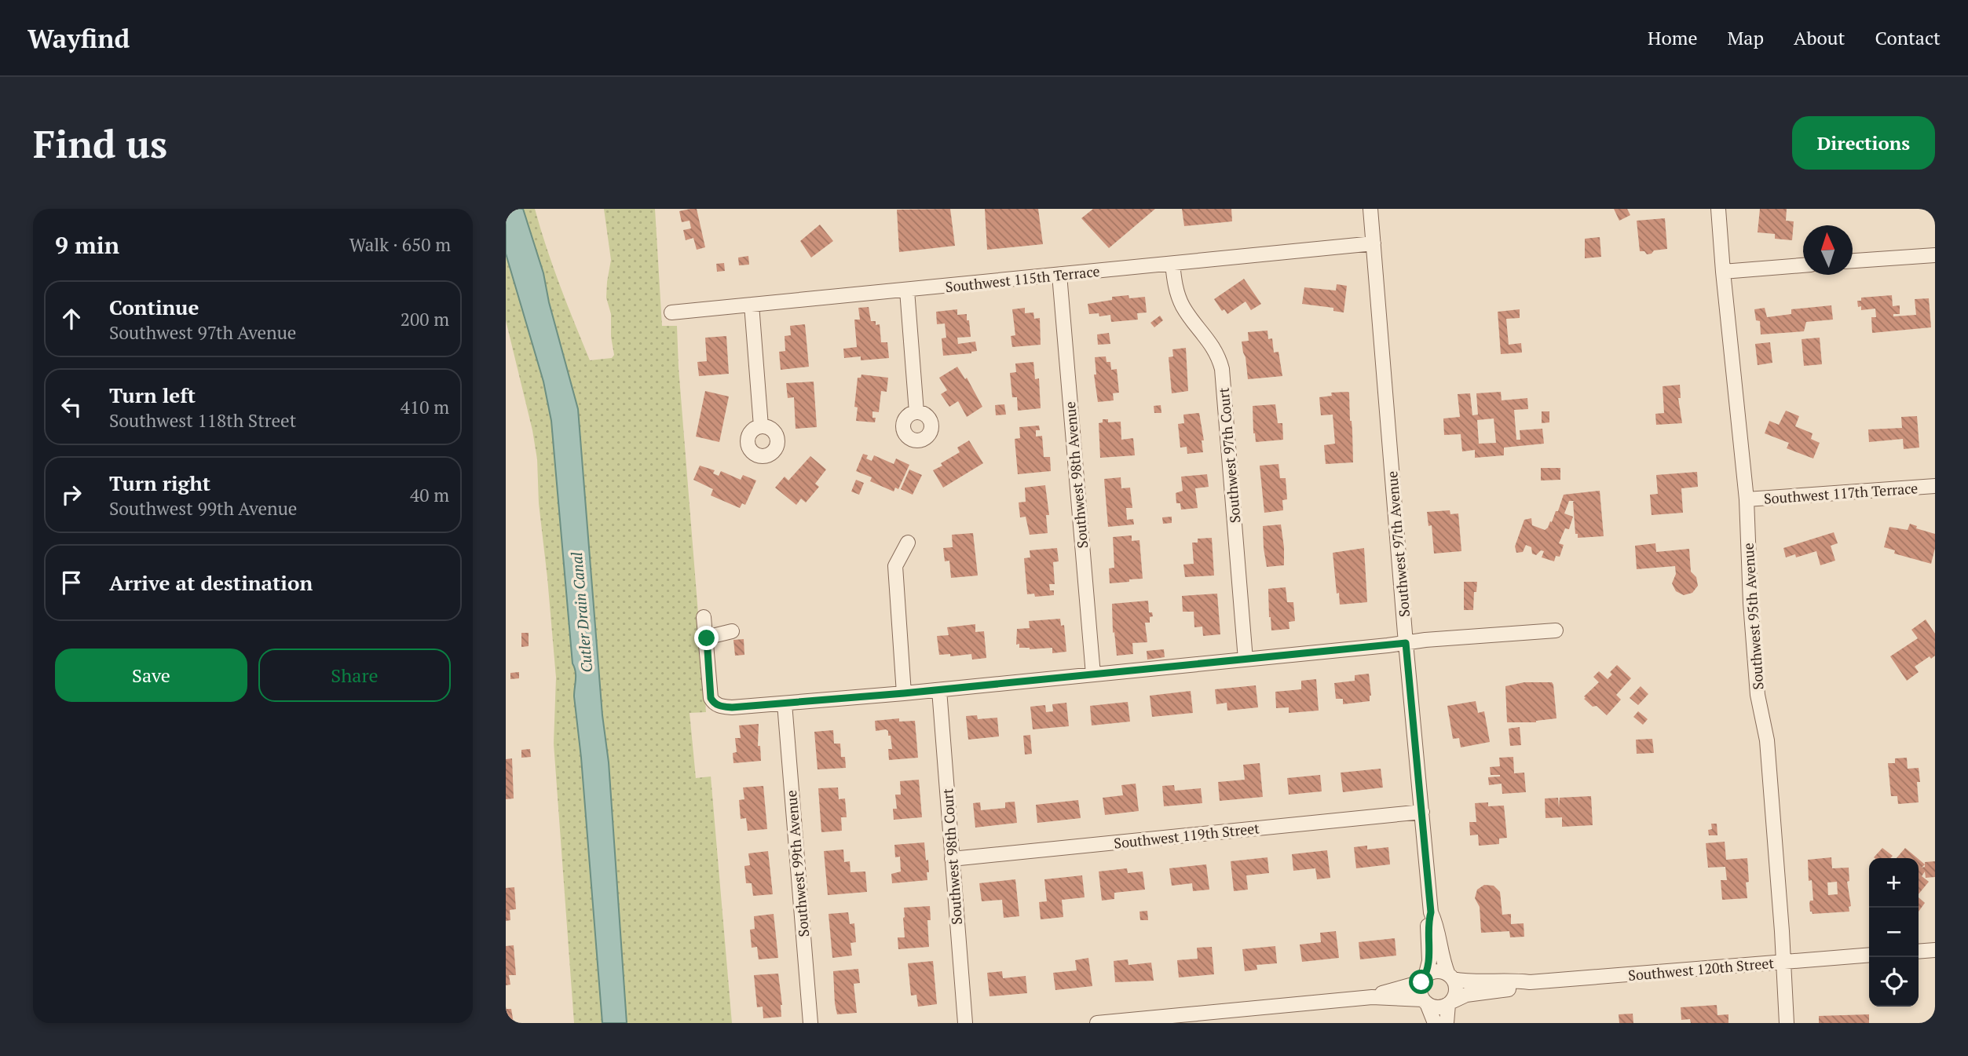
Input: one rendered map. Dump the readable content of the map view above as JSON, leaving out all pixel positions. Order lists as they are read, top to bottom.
{
  "streets": {
    "street": [
      "Southwest 115th Terrace",
      "Southwest 97th Court",
      "Southwest 98th Avenue",
      "Southwest 117th Terrace",
      "Southwest 97th Avenue",
      "Southwest 95th Avenue",
      "Southwest 119th Street",
      "Southwest 98th Court",
      "Southwest 99th Avenue",
      "Southwest 120th Street"
    ]
  },
  "crossings": [
    ["Southwest 115th Terrace", "Southwest 97th Court"],
    ["Southwest 115th Terrace", "Southwest 98th Avenue"],
    ["Southwest 115th Terrace", "Southwest 97th Avenue"],
    ["Southwest 117th Terrace", "Southwest 95th Avenue"],
    ["Southwest 97th Avenue", "Southwest 119th Street"],
    ["Southwest 97th Avenue", "Southwest 120th Street"],
    ["Southwest 95th Avenue", "Southwest 120th Street"],
    ["Southwest 119th Street", "Southwest 98th Court"]
  ],
  "water": ["Cutler Drain Canal"],
  "north": "top",
  "page": {
    "header": "Wayfind",
    "nav": [
      "Home",
      "Map",
      "About",
      "Contact"
    ],
    "buttons": [
      "Directions",
      ["Save", "Share"]
    ],
    "title": "Find us",
    "heading": ["9 min", "Walk · 650 m"],
    "list": [
      ["Continue", "Southwest 97th Avenue", "200 m"],
      ["Turn left", "Southwest 118th Street", "410 m"],
      ["Turn right", "Southwest 99th Avenue", "40 m"],
      "Arrive at destination"
    ],
    "map_buttons": ["+", "−"]
  }
}
